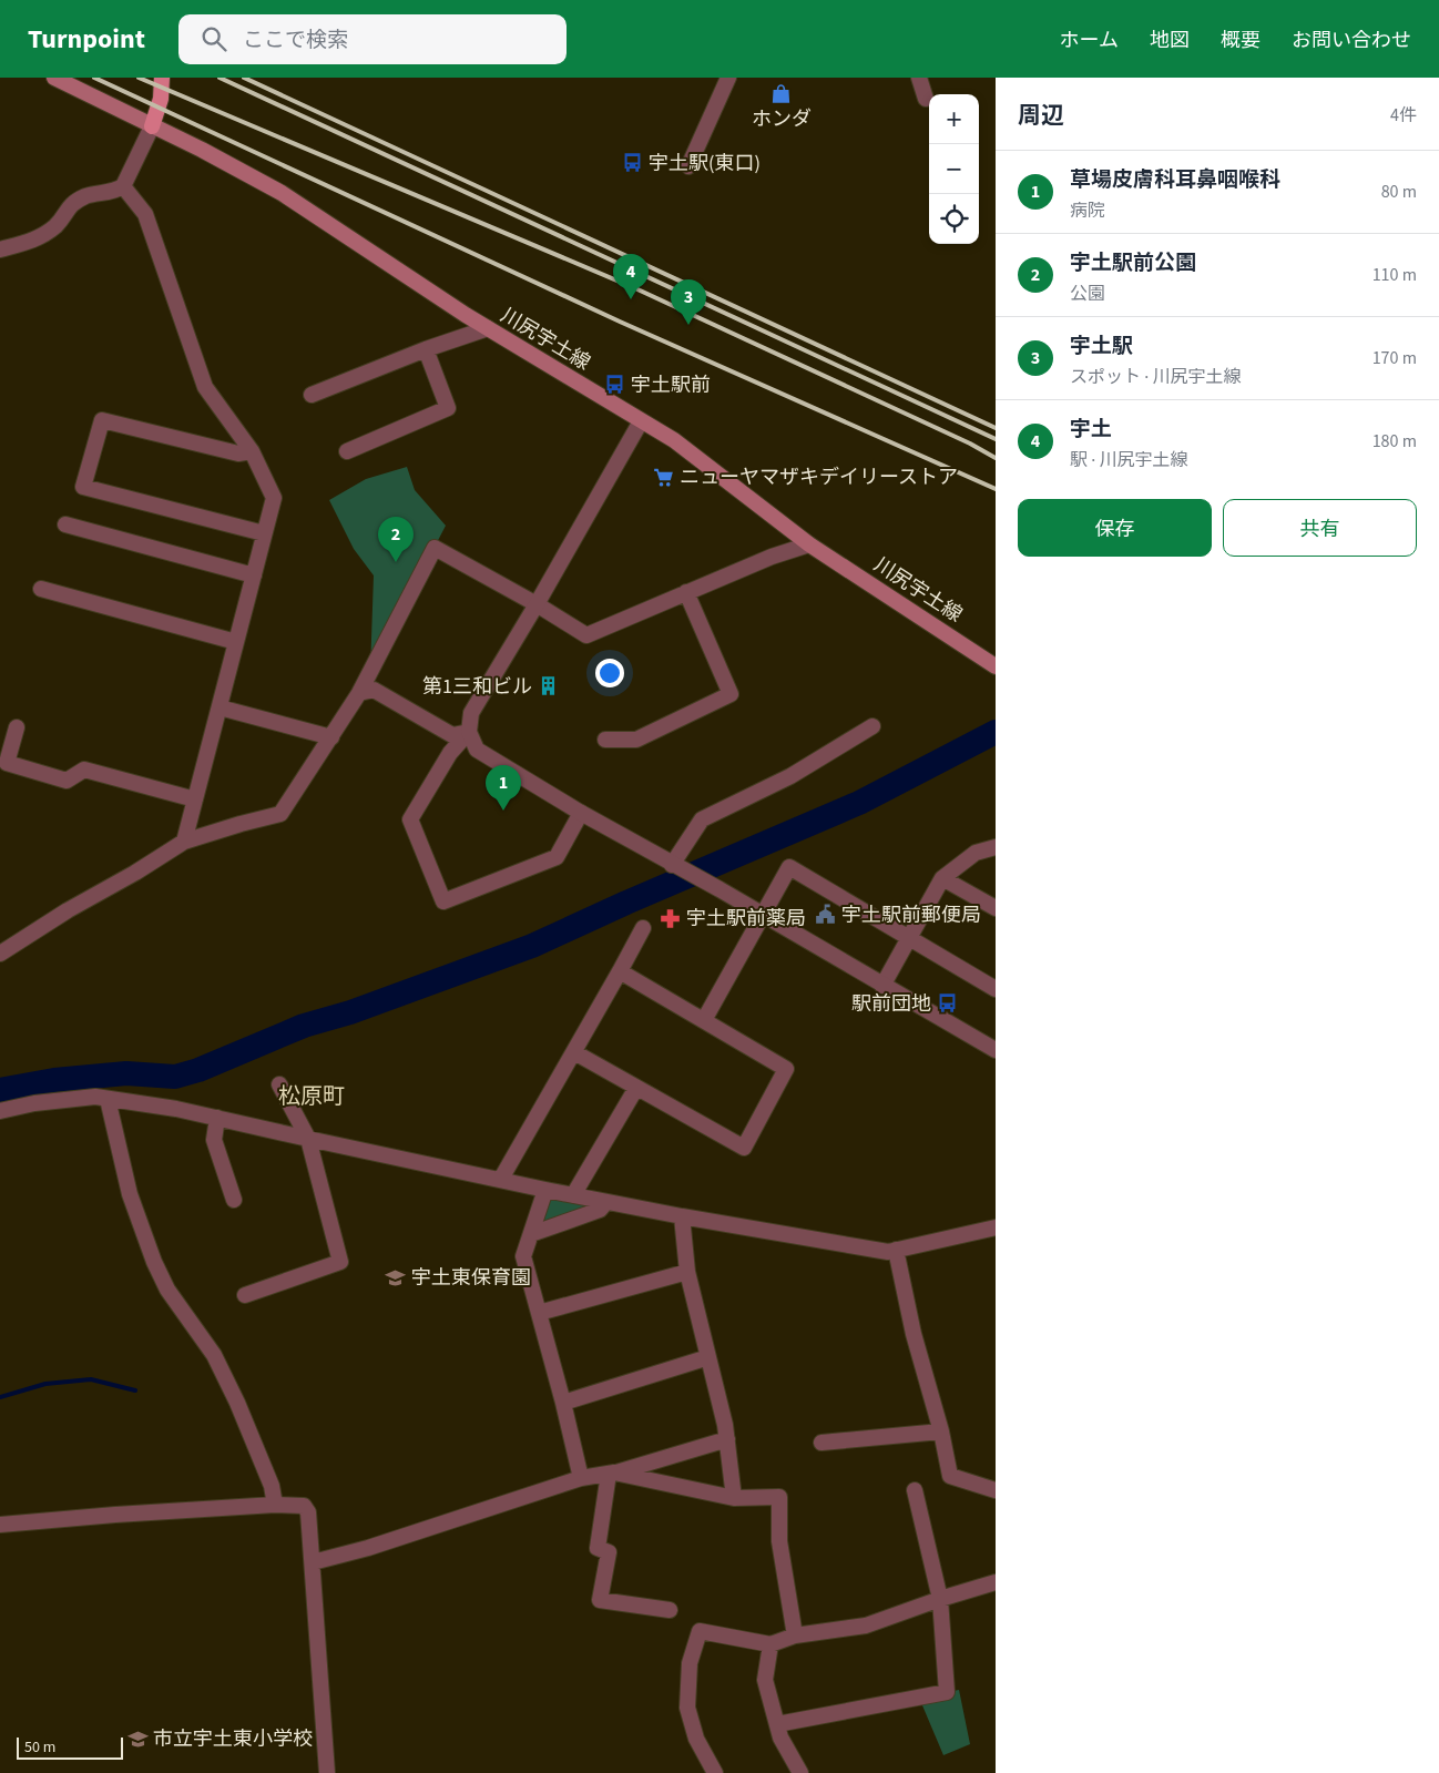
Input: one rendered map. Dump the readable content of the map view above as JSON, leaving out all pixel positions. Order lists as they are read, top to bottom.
{
  "streets": {
    "main road": ["川尻宇土線"]
  },
  "districts": ["松原町"],
  "places": {
    "shop": ["ホンダ"],
    "bus stop": ["宇土駅(東口)", "宇土駅前", "駅前団地"],
    "supermarket": ["ニューヤマザキデイリーストア"],
    "building": ["第1三和ビル"],
    "public building": ["宇土駅前郵便局"],
    "pharmacy": ["宇土駅前薬局"],
    "school or university": ["宇土東保育園", "市立宇土東小学校"]
  },
  "scale_bar": "50 m",
  "page": {
    "header": "Turnpoint",
    "search": "ここで検索",
    "nav": [
      "ホーム",
      "地図",
      "概要",
      "お問い合わせ"
    ],
    "heading": ["周辺", "4件"],
    "map_buttons": ["+", "−"],
    "list": [
      {
        "mark": "1",
        "name": "草場皮膚科耳鼻咽喉科",
        "note": "病院",
        "value": "80 m"
      },
      {
        "mark": "2",
        "name": "宇土駅前公園",
        "note": "公園",
        "value": "110 m"
      },
      {
        "mark": "3",
        "name": "宇土駅",
        "note": "スポット · 川尻宇土線",
        "value": "170 m"
      },
      {
        "mark": "4",
        "name": "宇土",
        "note": "駅 · 川尻宇土線",
        "value": "180 m"
      }
    ],
    "pins": [
      "4",
      "3",
      "2",
      "1"
    ],
    "buttons": ["保存", "共有"],
    "scale": "50 m"
  }
}
